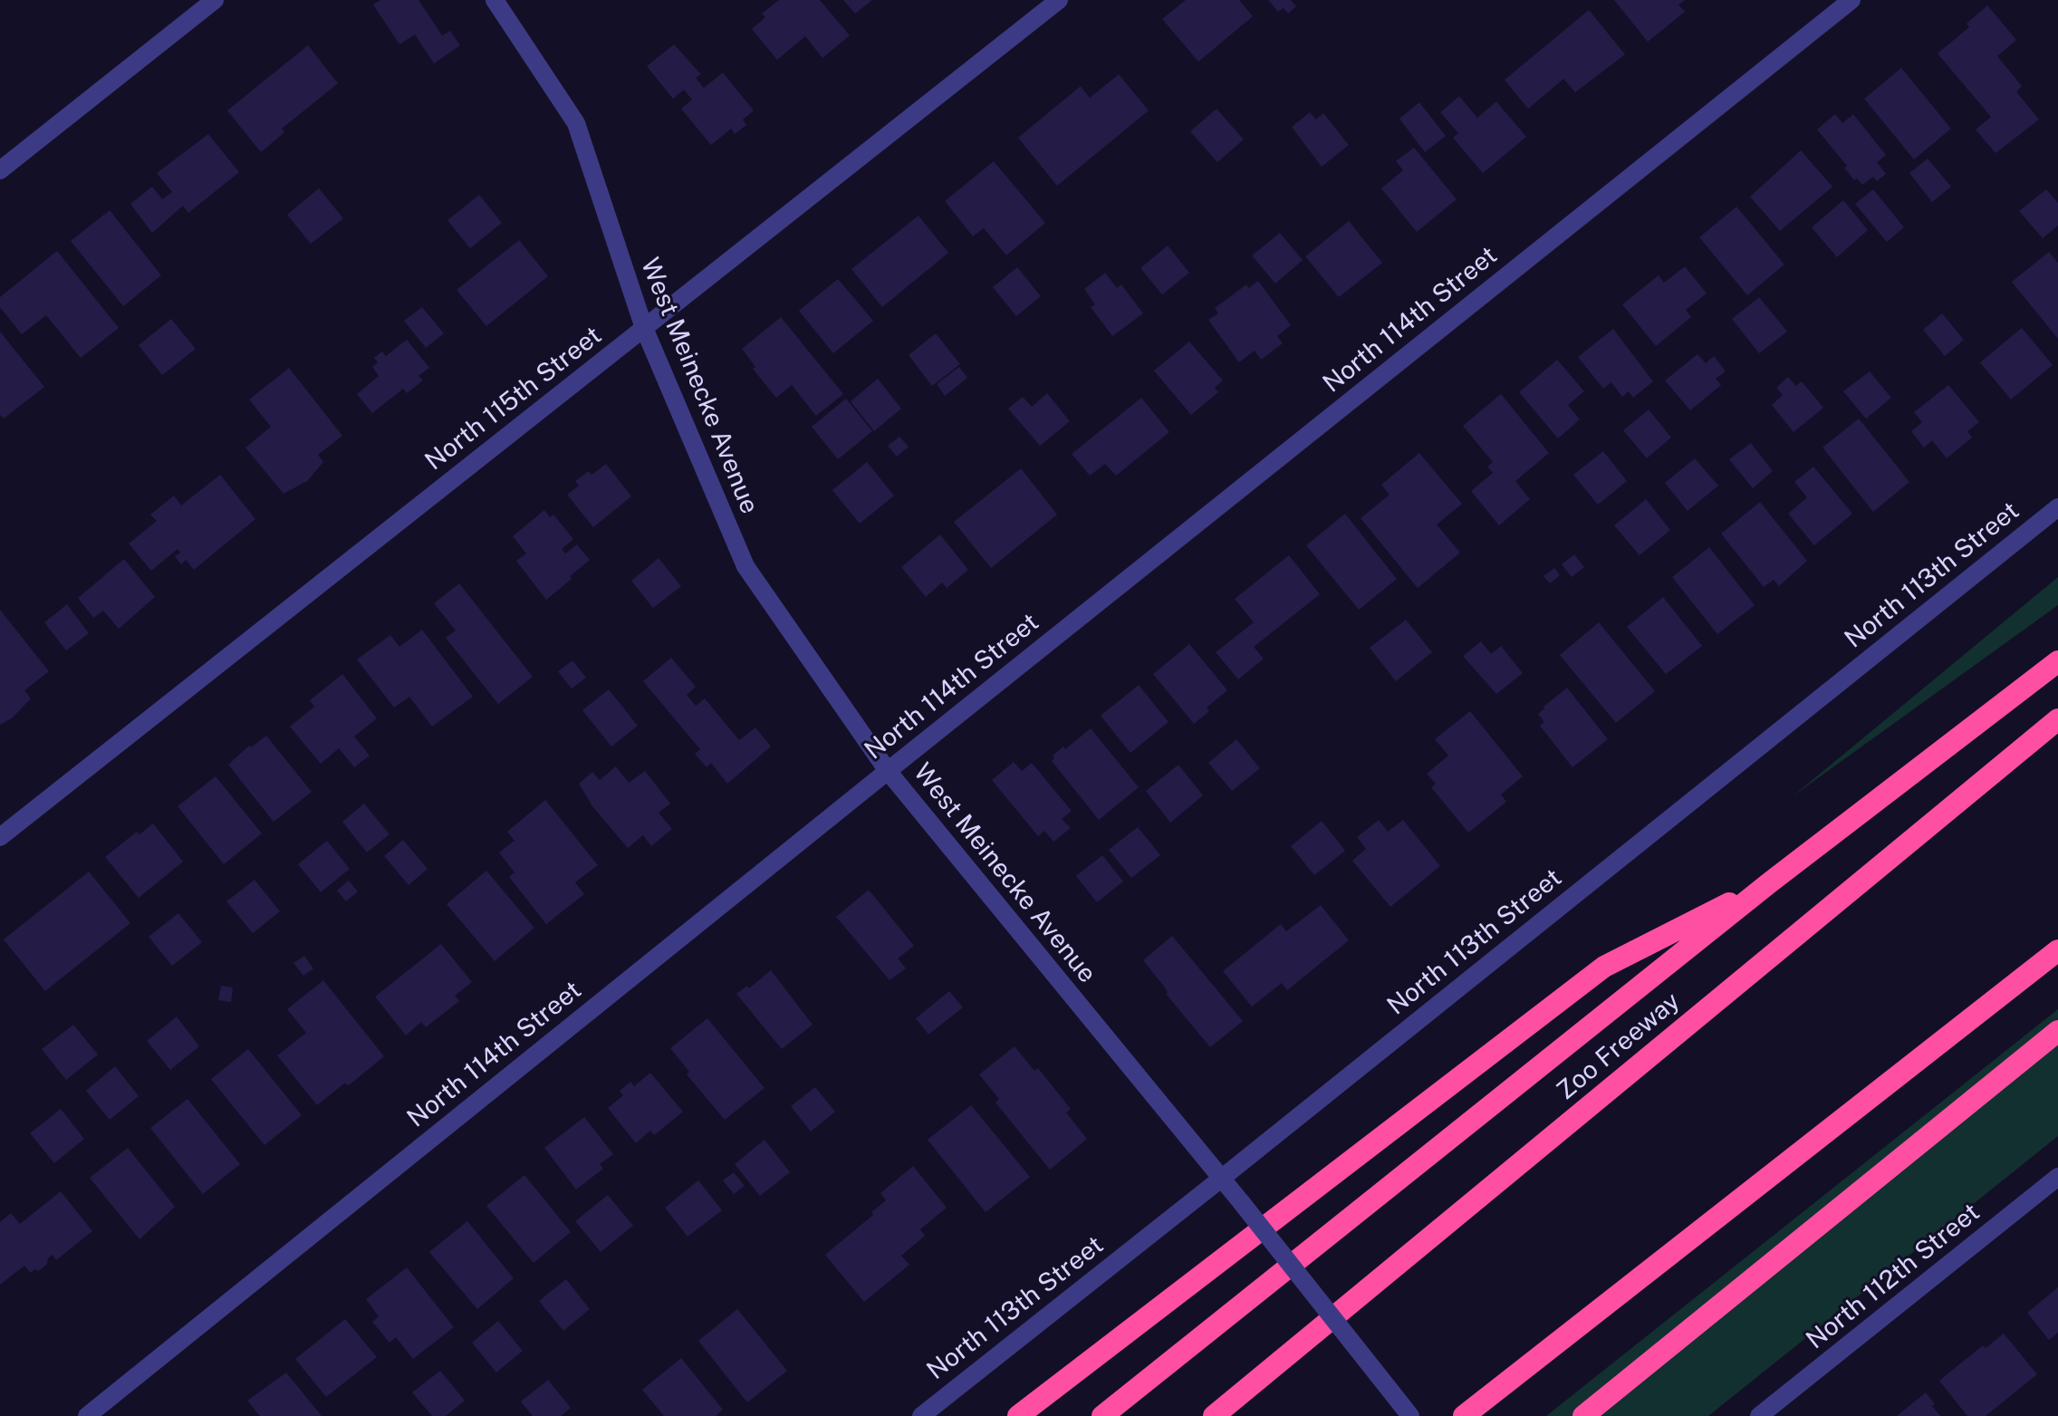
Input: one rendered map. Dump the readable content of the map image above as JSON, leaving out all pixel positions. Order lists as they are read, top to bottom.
{
  "streets": {
    "highway": ["Zoo Freeway"],
    "street": [
      "North 114th Street",
      "West Meinecke Avenue",
      "North 115th Street",
      "North 113th Street",
      "North 112th Street"
    ]
  },
  "crossings": [
    ["North 114th Street", "West Meinecke Avenue"],
    ["West Meinecke Avenue", "North 115th Street"],
    ["West Meinecke Avenue", "North 113th Street"]
  ]
}
